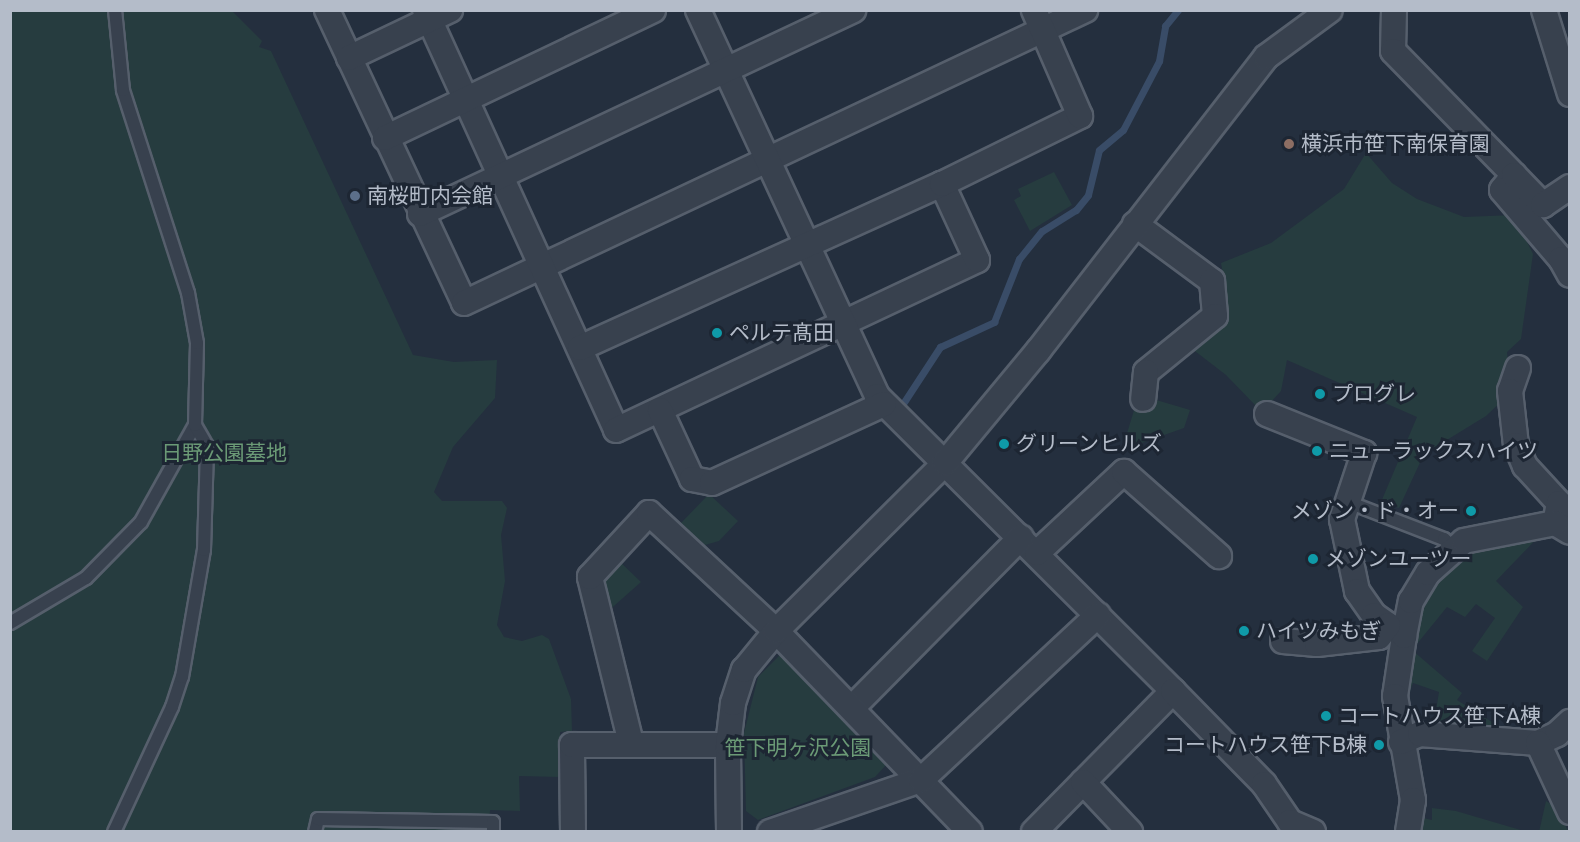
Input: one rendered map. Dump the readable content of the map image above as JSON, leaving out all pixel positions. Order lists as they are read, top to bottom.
{
  "parks": ["日野公園墓地", "笹下明ヶ沢公園"],
  "places": [
    "横浜市笹下南保育園",
    "南桜町内会館",
    "ペルテ髙田",
    "プログレ",
    "グリーンヒルズ",
    "ニューラックスハイツ",
    "メゾン・ド・オー",
    "メゾンユーツー",
    "ハイツみもぎ",
    "コートハウス笹下A棟",
    "コートハウス笹下B棟"
  ]
}
